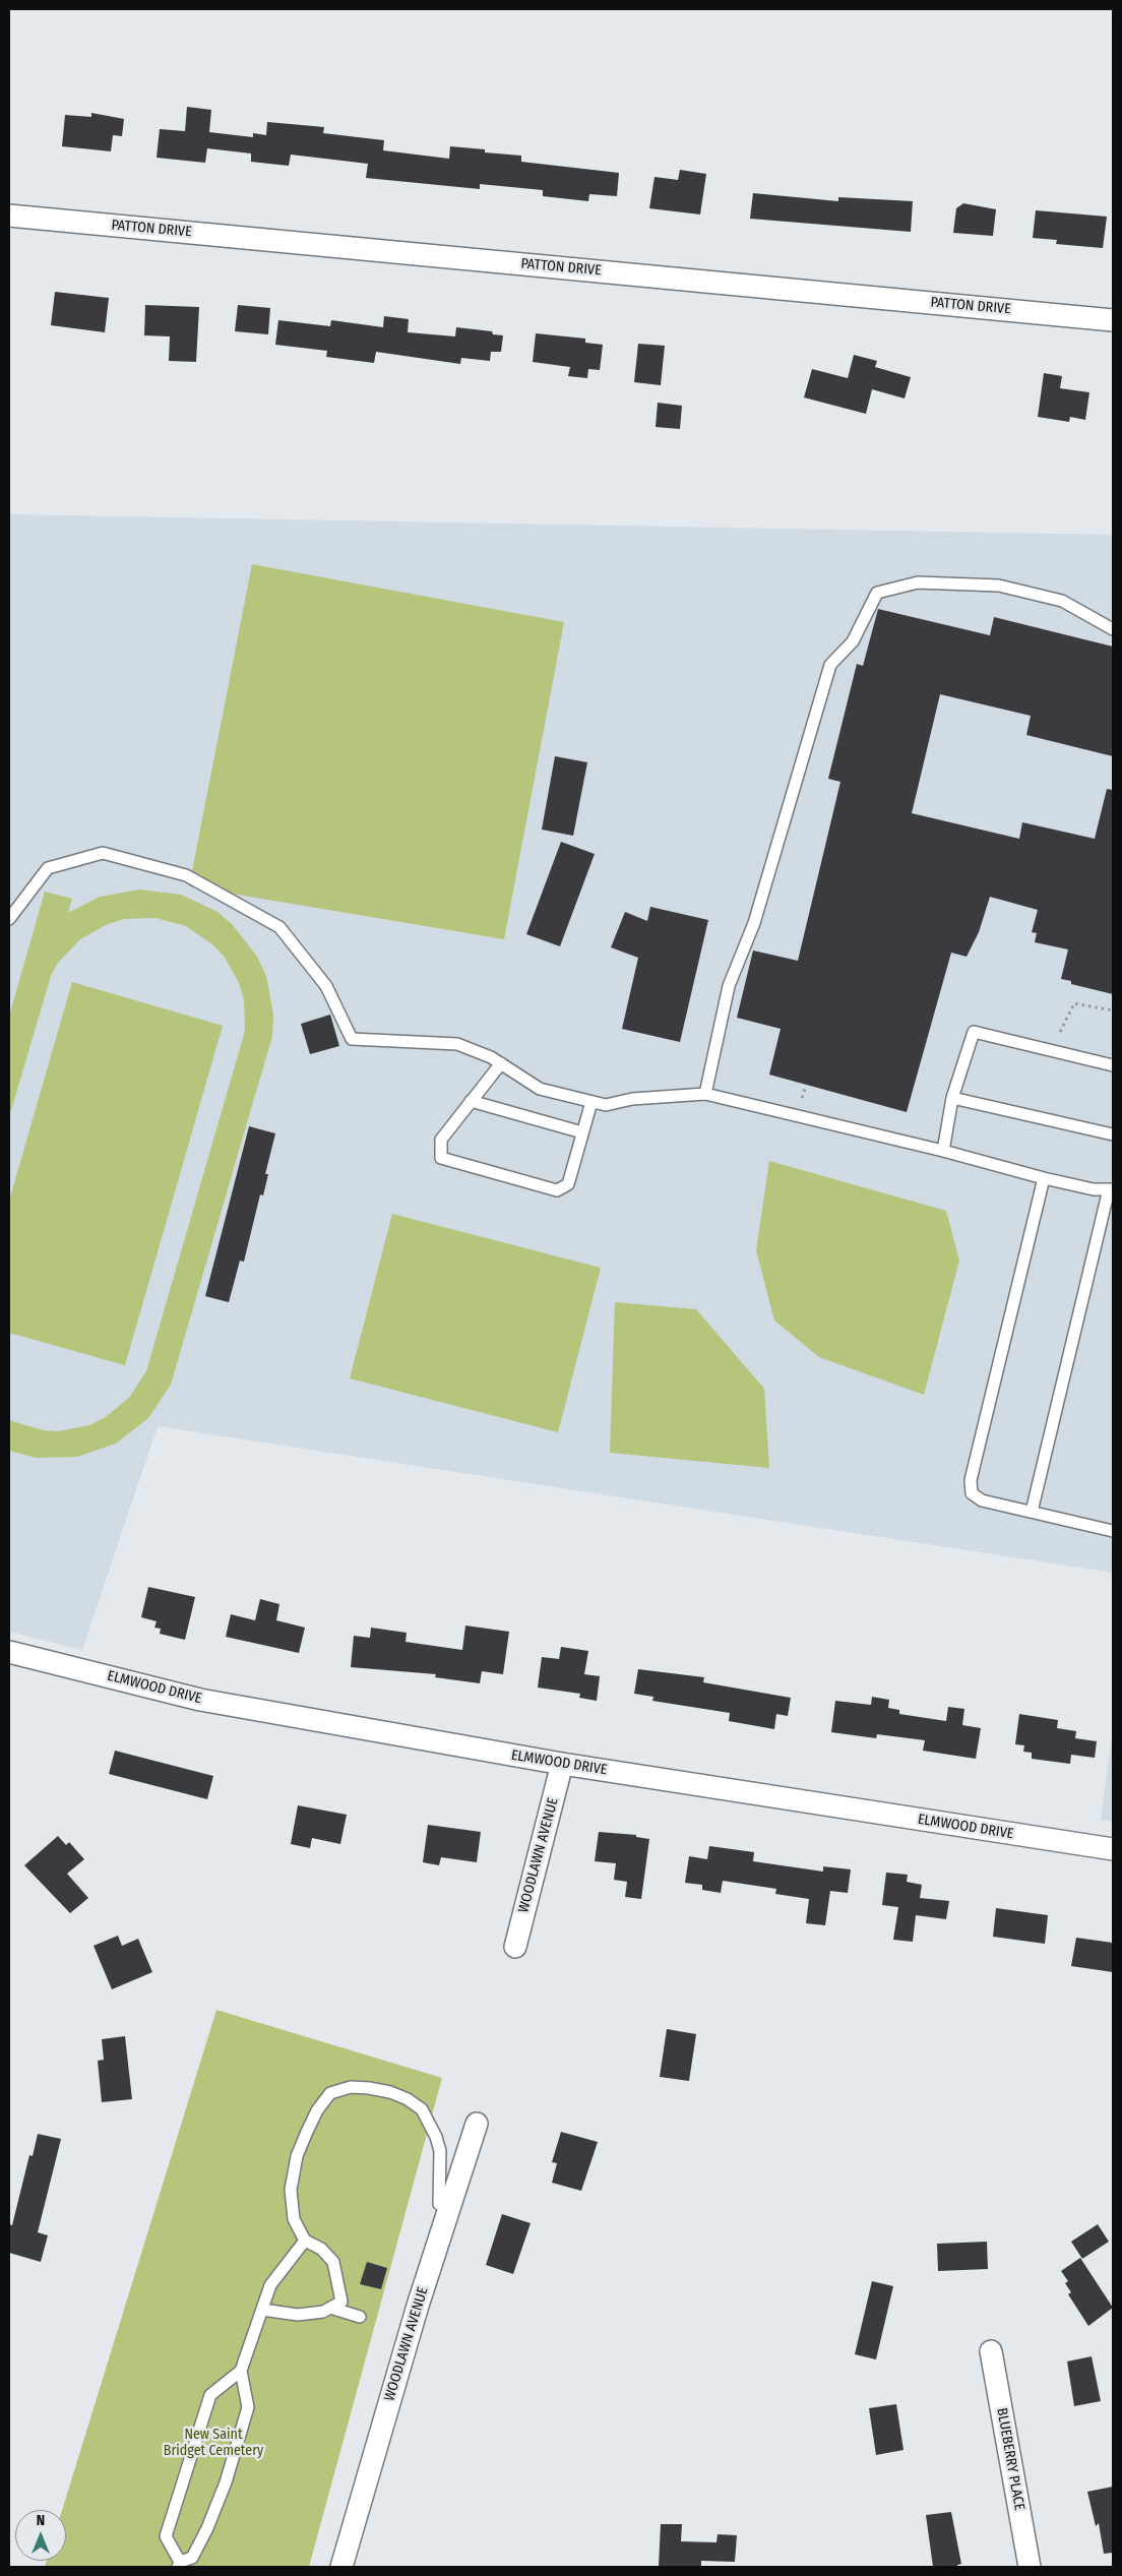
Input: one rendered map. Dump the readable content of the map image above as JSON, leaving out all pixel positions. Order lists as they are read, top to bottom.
{
  "streets": {
    "street": [
      "PATTON DRIVE",
      "ELMWOOD DRIVE",
      "WOODLAWN AVENUE",
      "BLUEBERRY PLACE"
    ]
  },
  "crossings": [
    ["ELMWOOD DRIVE", "WOODLAWN AVENUE"]
  ],
  "parks": ["New Saint Bridget Cemetery"],
  "north": "top"
}
